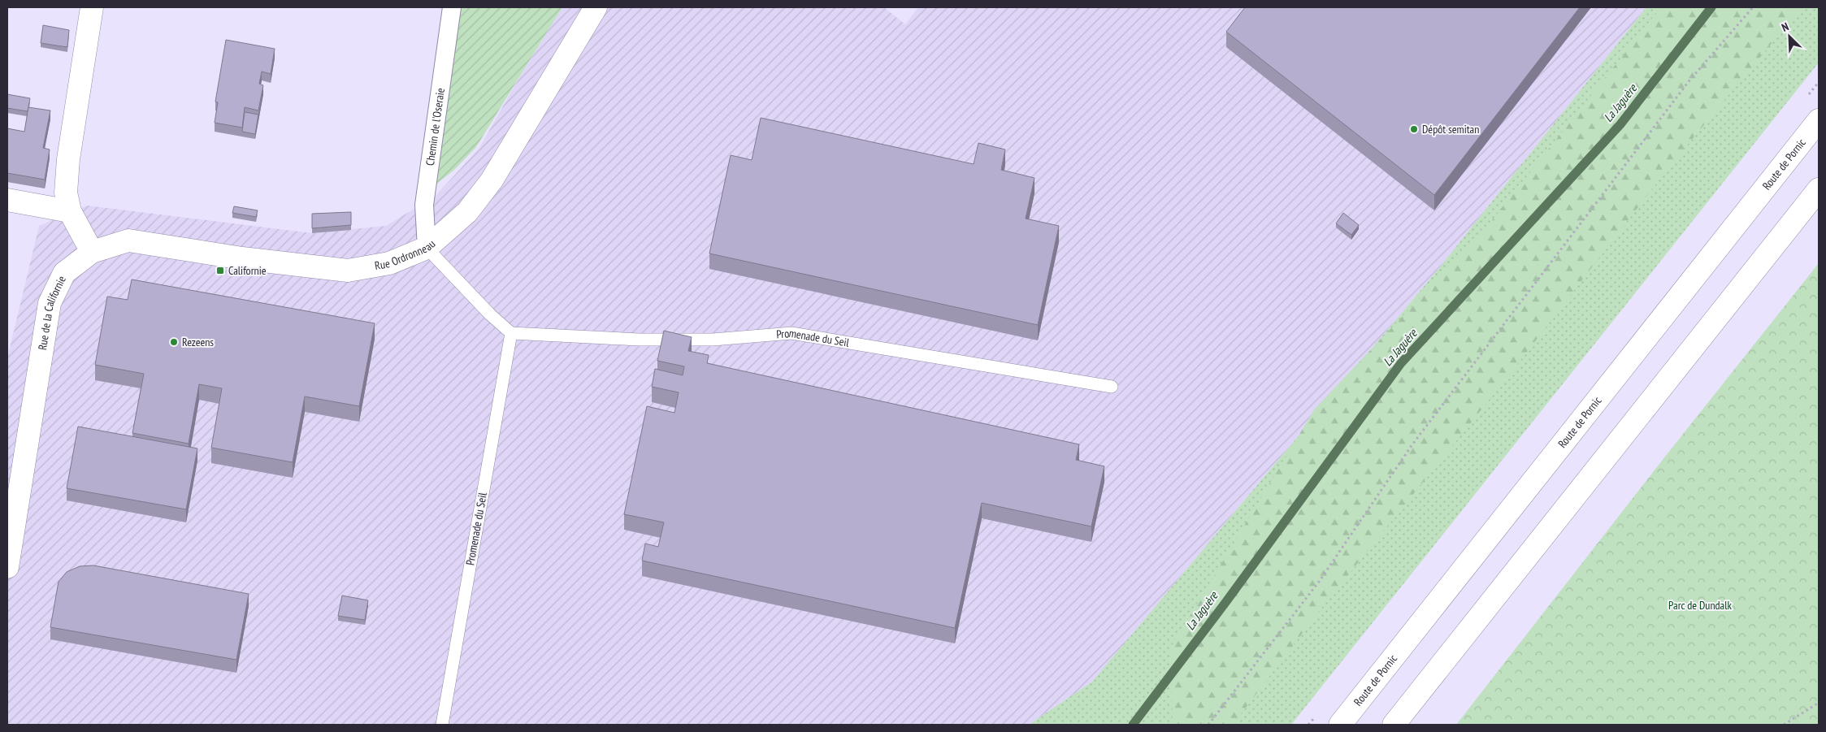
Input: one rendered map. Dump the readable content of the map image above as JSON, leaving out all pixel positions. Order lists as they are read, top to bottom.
{
  "streets": {
    "main road": ["Route de Pornic", "Rue Ordronneau", "Rue de la Californie"],
    "street": ["Chemin de l'Oseraie"],
    "lane": ["Promenade du Seil"]
  },
  "crossings": [
    ["Chemin de l'Oseraie", "Rue Ordronneau"],
    ["Rue Ordronneau", "Rue de la Californie"]
  ],
  "water": ["La Jaguère"],
  "parks": ["Parc de Dundalk"],
  "places": {
    "other": ["Dépôt semitan", "Rezeens"],
    "transit": ["Californie"]
  },
  "north": "top left"
}
